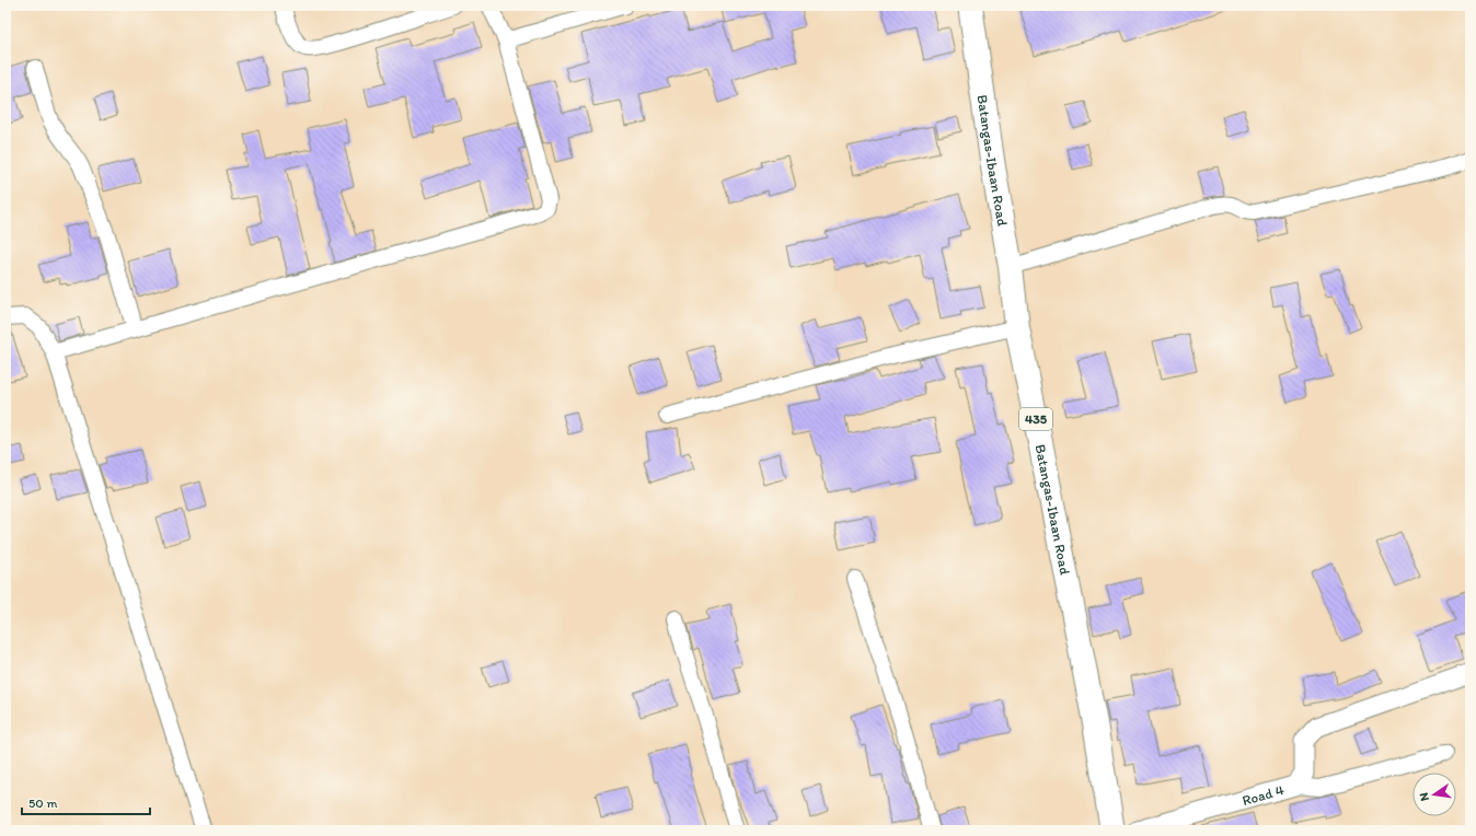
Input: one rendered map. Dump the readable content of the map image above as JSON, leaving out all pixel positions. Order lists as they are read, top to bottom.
{
  "streets": {
    "main road": ["Batangas-Ibaan Road", "435"],
    "street": ["Road 4"]
  },
  "scale_bar": "50 m",
  "north": "left"
}
